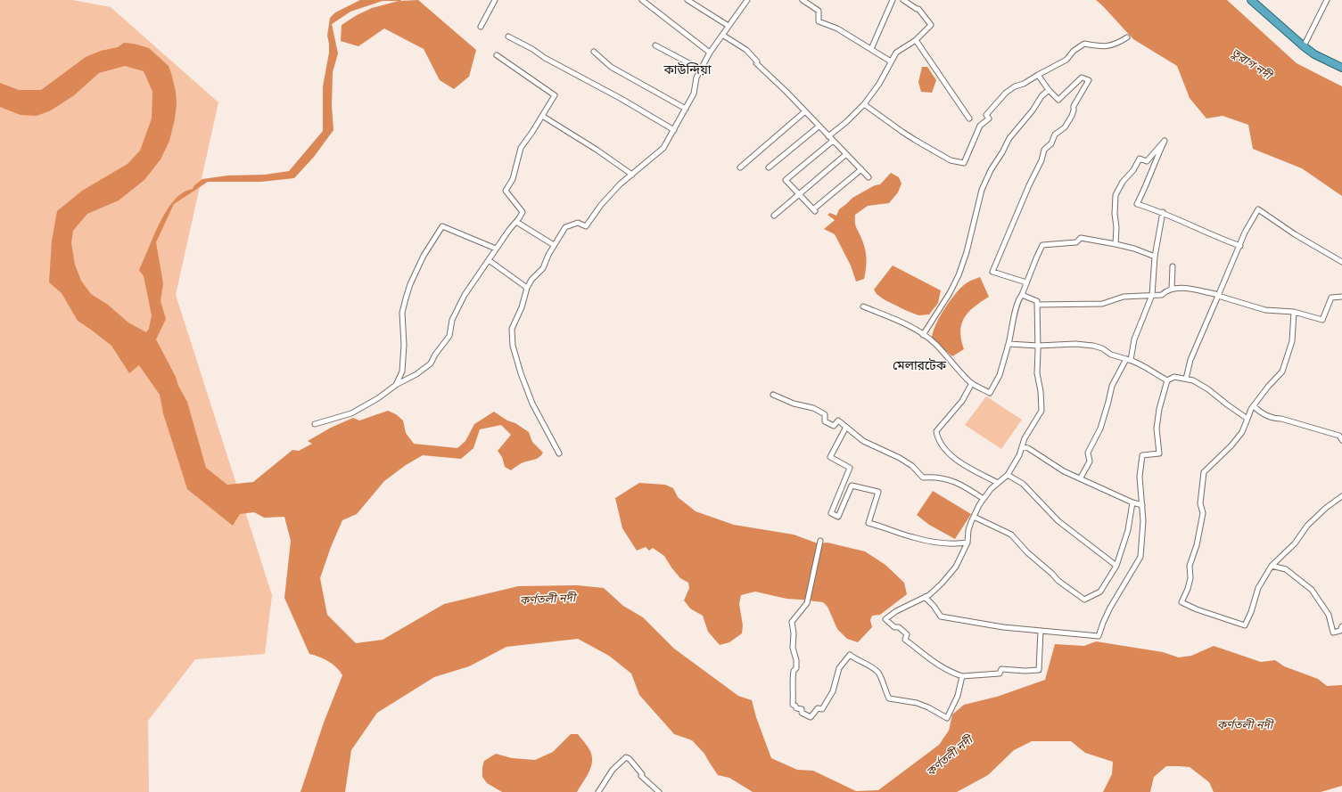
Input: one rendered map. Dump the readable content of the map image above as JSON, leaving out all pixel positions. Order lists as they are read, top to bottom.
{
  "districts": ["কাউন্দিয়া", "মেলারটেক"],
  "water": ["তুরাগ নদী", "কর্ণতলী নদী"]
}
